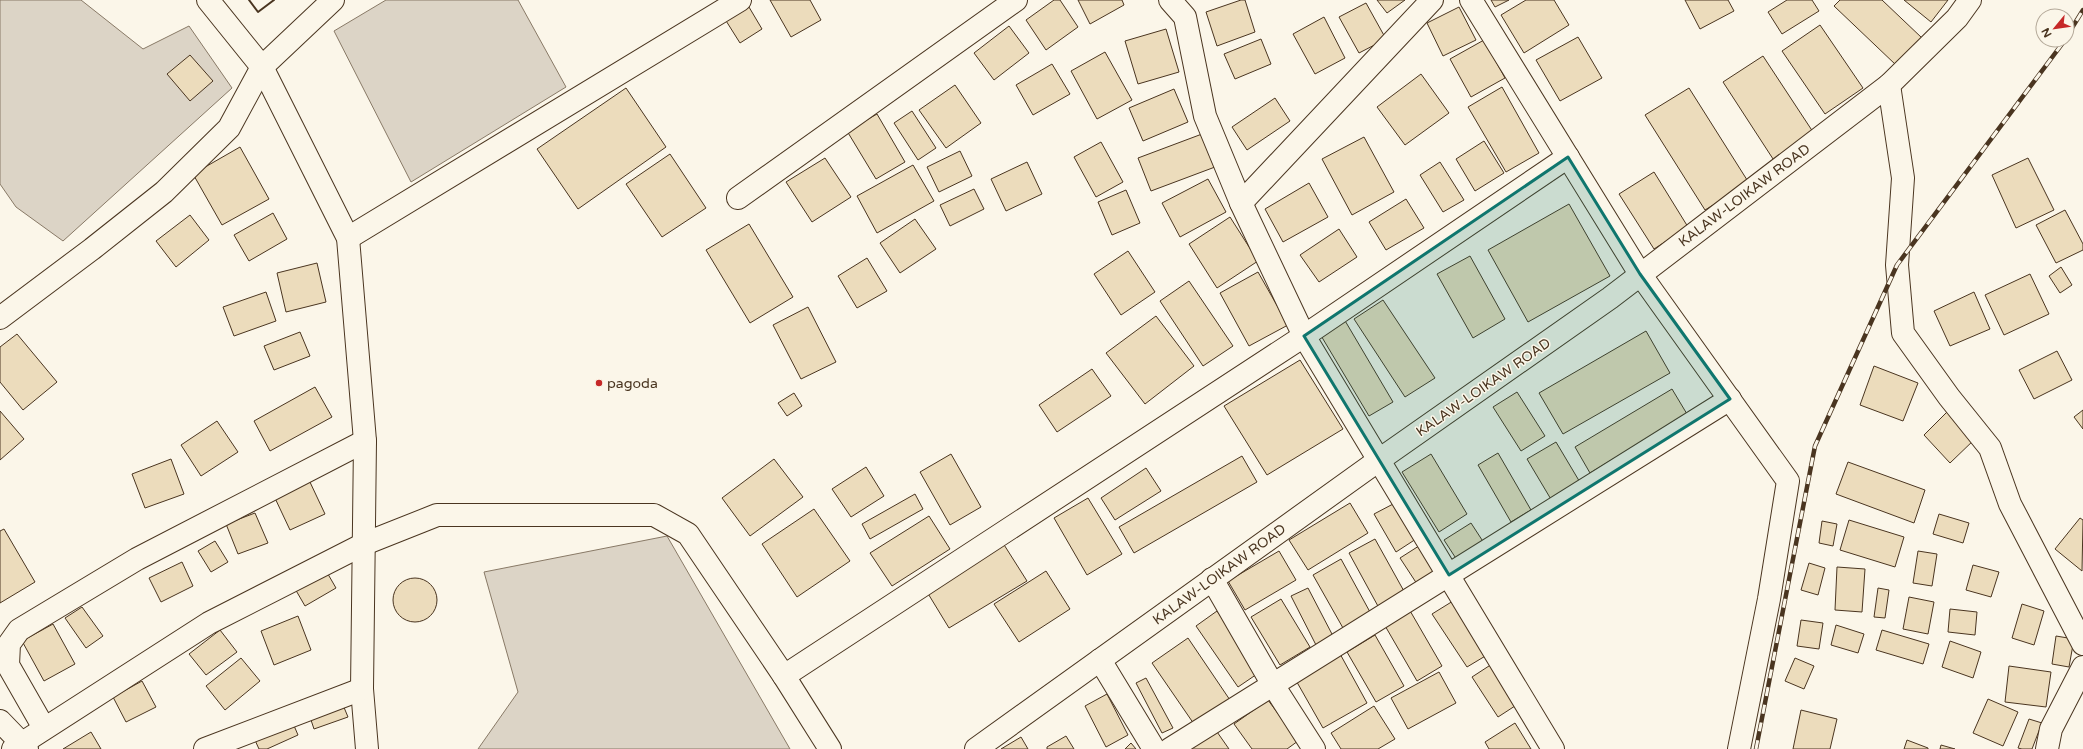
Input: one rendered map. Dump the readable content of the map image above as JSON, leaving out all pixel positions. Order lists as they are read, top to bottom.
{
  "streets": {
    "street": ["KALAW-LOIKAW ROAD"]
  },
  "places": ["pagoda"],
  "north": "bottom left"
}
